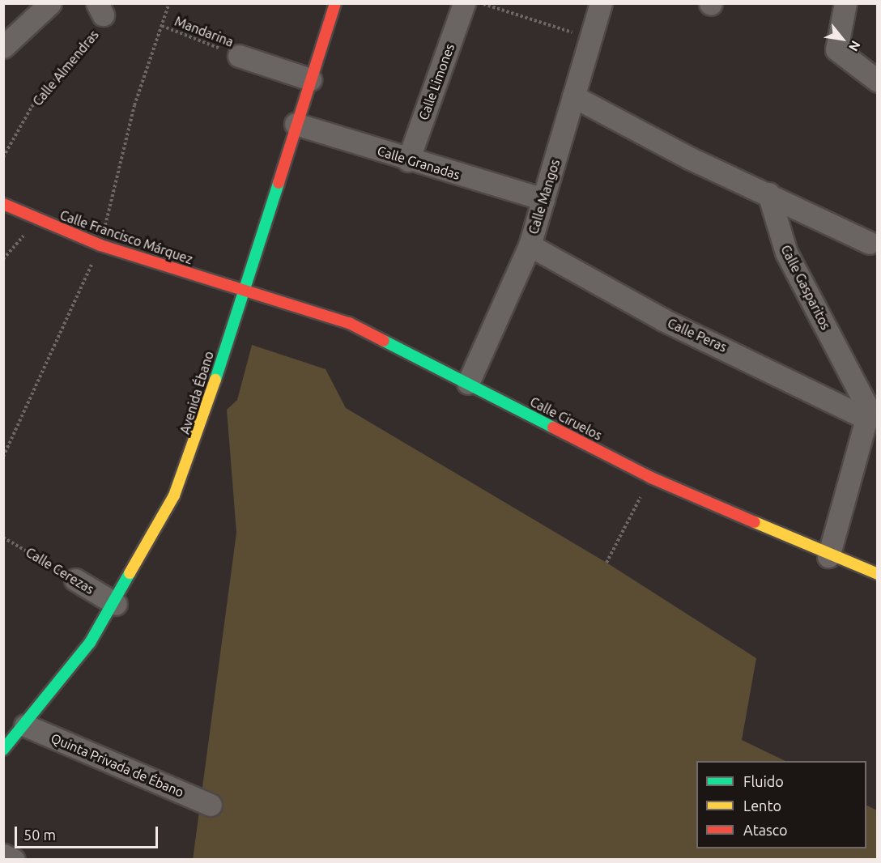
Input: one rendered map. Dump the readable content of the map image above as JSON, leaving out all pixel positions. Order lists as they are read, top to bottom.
{
  "streets": {
    "street": [
      "Calle Limones",
      "Calle Granadas",
      "Calle Mangos",
      "Calle Francisco Márquez",
      "Calle Gasparitos",
      "Calle Peras",
      "Avenida Ébano",
      "Calle Ciruelos",
      "Calle Cerezas",
      "Quinta Privada de Ébano"
    ],
    "path": ["Mandarina", "Calle Almendras"]
  },
  "crossings": [
    ["Calle Limones", "Calle Granadas"],
    ["Calle Granadas", "Calle Mangos"],
    ["Calle Granadas", "Avenida Ébano"],
    ["Calle Mangos", "Calle Peras"],
    ["Calle Mangos", "Calle Ciruelos"],
    ["Calle Francisco Márquez", "Avenida Ébano"],
    ["Calle Francisco Márquez", "Calle Ciruelos"],
    ["Calle Gasparitos", "Calle Peras"],
    ["Calle Gasparitos", "Calle Ciruelos"],
    ["Avenida Ébano", "Calle Ciruelos"],
    ["Avenida Ébano", "Calle Cerezas"],
    ["Avenida Ébano", "Quinta Privada de Ébano"]
  ],
  "legend": ["Fluido", "Lento", "Atasco"],
  "scale_bar": "50 m",
  "north": "bottom right"
}
